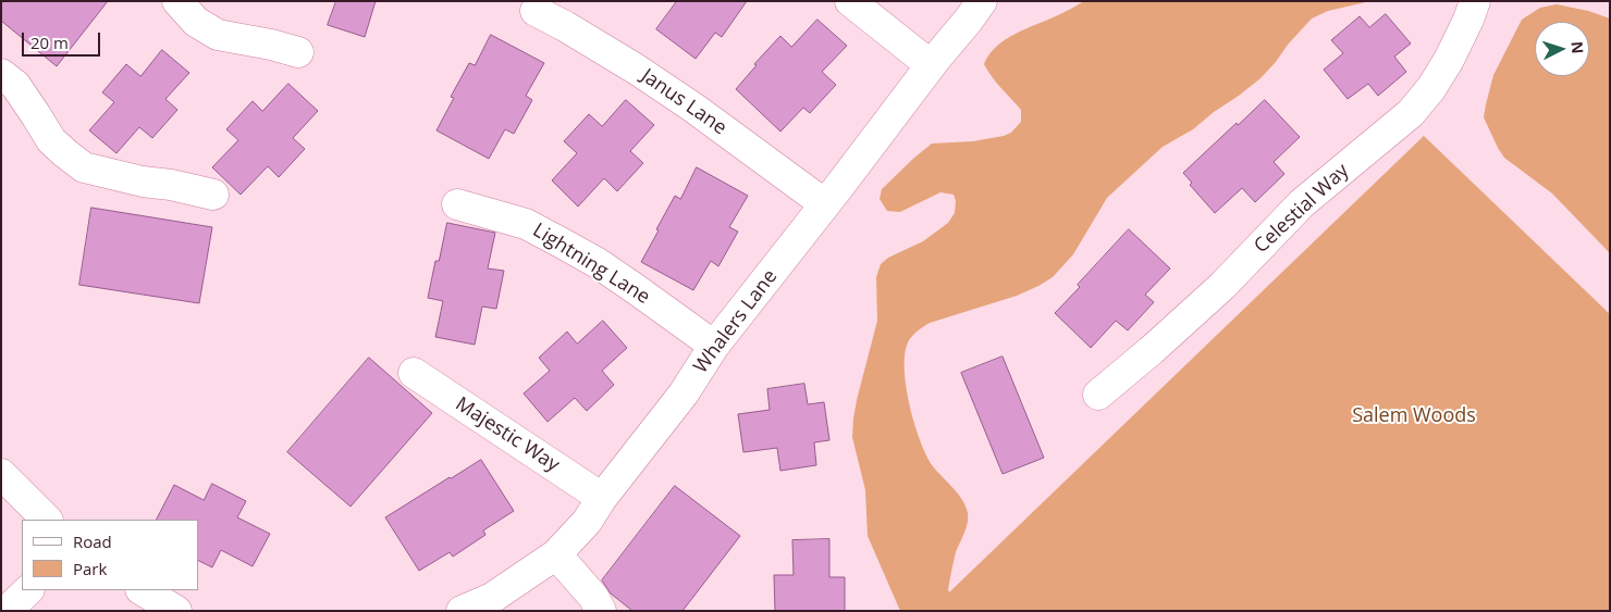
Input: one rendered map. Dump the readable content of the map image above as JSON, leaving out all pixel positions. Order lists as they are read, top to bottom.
{
  "streets": {
    "street": [
      "Janus Lane",
      "Celestial Way",
      "Lightning Lane",
      "Whalers Lane",
      "Majestic Way"
    ]
  },
  "crossings": [
    ["Janus Lane", "Whalers Lane"],
    ["Lightning Lane", "Whalers Lane"],
    ["Whalers Lane", "Majestic Way"]
  ],
  "parks": ["Salem Woods"],
  "legend": ["Road", "Park"],
  "scale_bar": "20 m",
  "north": "right"
}
